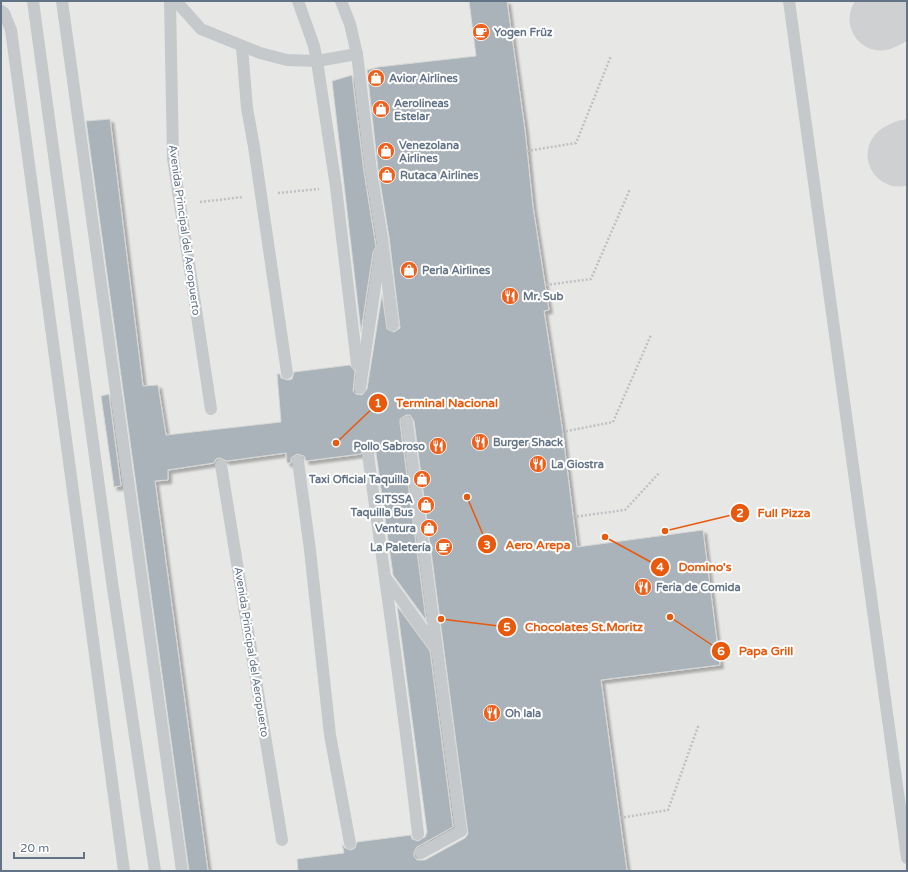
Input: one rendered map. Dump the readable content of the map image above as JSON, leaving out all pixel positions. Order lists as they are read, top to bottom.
{
  "streets": {
    "lane": ["Avenida Principal del Aeropuerto"]
  },
  "places": {
    "cafe": ["Yogen Früz", "La Paletería"],
    "shop": [
      "Avior Airlines",
      "Aerolineas Estelar",
      "Venezolana Airlines",
      "Rutaca Airlines",
      "Perla Airlines",
      "Taxi Oficial Taquilla",
      "SITSSA Taquilla Bus",
      "Ventura"
    ],
    "restaurant": [
      "Mr. Sub",
      "Burger Shack",
      "Pollo Sabroso",
      "La Giostra",
      "Feria de Comida",
      "Oh lala"
    ],
    "other": [
      "Terminal Nacional",
      "Aero Arepa",
      "Full Pizza",
      "Domino's",
      "Papa Grill",
      "Chocolates St.Moritz"
    ]
  },
  "scale_bar": "20 m"
}
